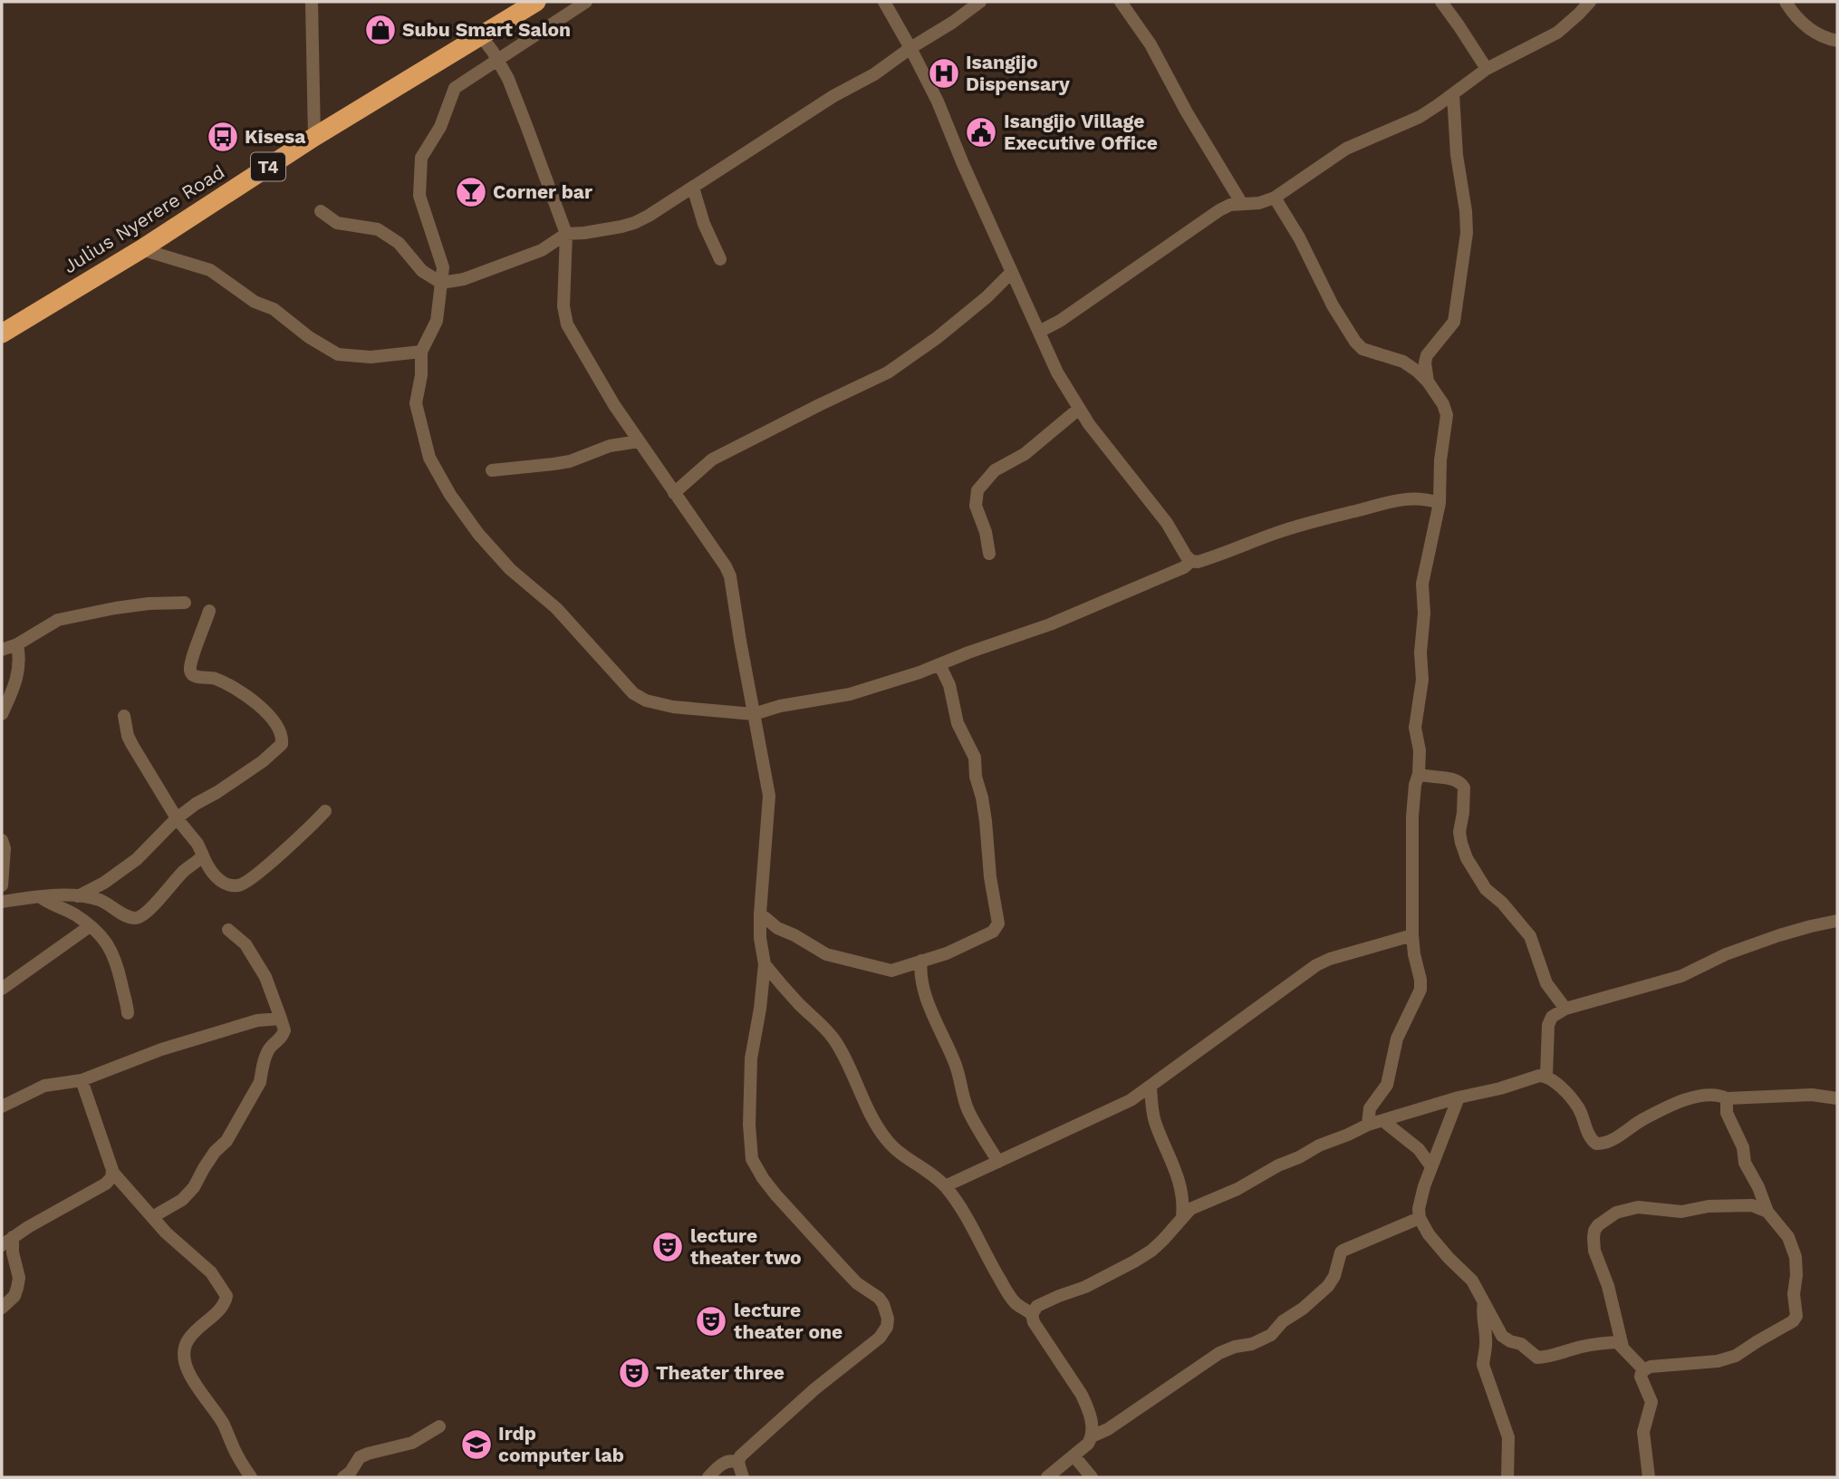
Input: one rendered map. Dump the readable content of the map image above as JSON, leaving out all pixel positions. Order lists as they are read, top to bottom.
{
  "streets": {
    "highway": ["T4", "Julius Nyerere Road"]
  },
  "places": {
    "shop": ["Subu Smart Salon"],
    "hospital": ["Isangijo Dispensary"],
    "public building": ["Isangijo Village Executive Office"],
    "bus stop": ["Kisesa"],
    "bar": ["Corner bar"],
    "theatre": ["lecture theater two", "lecture theater one", "Theater three"],
    "school or university": ["Irdp computer lab"]
  }
}
